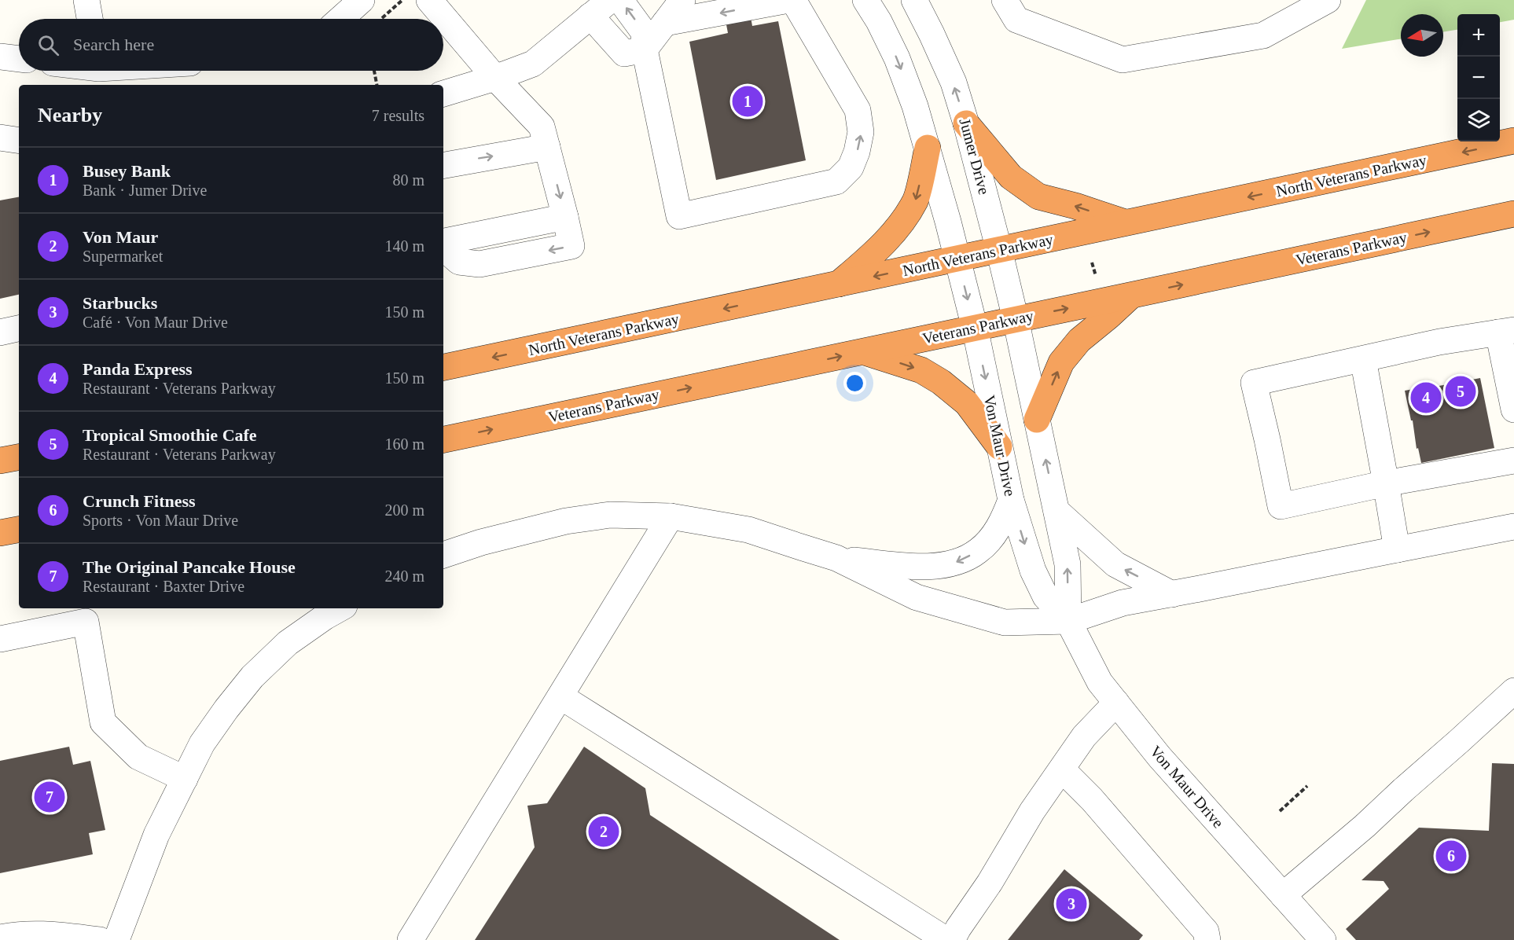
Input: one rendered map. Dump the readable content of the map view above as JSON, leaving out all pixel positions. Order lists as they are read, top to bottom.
{
  "streets": {
    "highway": ["North Veterans Parkway", "Veterans Parkway"],
    "street": ["Jumer Drive", "Von Maur Drive"]
  },
  "crossings": [
    ["Jumer Drive", "North Veterans Parkway"],
    ["Jumer Drive", "Veterans Parkway"],
    ["Jumer Drive", "Von Maur Drive"],
    ["North Veterans Parkway", "Von Maur Drive"],
    ["Veterans Parkway", "Von Maur Drive"]
  ],
  "one_way": ["North Veterans Parkway", "Veterans Parkway"],
  "north": "left",
  "page": {
    "map_buttons": ["+", "−"],
    "search": "Search here",
    "pins": [
      "1",
      "5",
      "4",
      "7",
      "2",
      "6",
      "3"
    ],
    "heading": ["Nearby", "7 results"],
    "list": [
      {
        "mark": "1",
        "name": "Busey Bank",
        "note": "Bank · Jumer Drive",
        "value": "80 m"
      },
      {
        "mark": "2",
        "name": "Von Maur",
        "note": "Supermarket",
        "value": "140 m"
      },
      {
        "mark": "3",
        "name": "Starbucks",
        "note": "Café · Von Maur Drive",
        "value": "150 m"
      },
      {
        "mark": "4",
        "name": "Panda Express",
        "note": "Restaurant · Veterans Parkway",
        "value": "150 m"
      },
      {
        "mark": "5",
        "name": "Tropical Smoothie Cafe",
        "note": "Restaurant · Veterans Parkway",
        "value": "160 m"
      },
      {
        "mark": "6",
        "name": "Crunch Fitness",
        "note": "Sports · Von Maur Drive",
        "value": "200 m"
      },
      {
        "mark": "7",
        "name": "The Original Pancake House",
        "note": "Restaurant · Baxter Drive",
        "value": "240 m"
      }
    ]
  }
}
